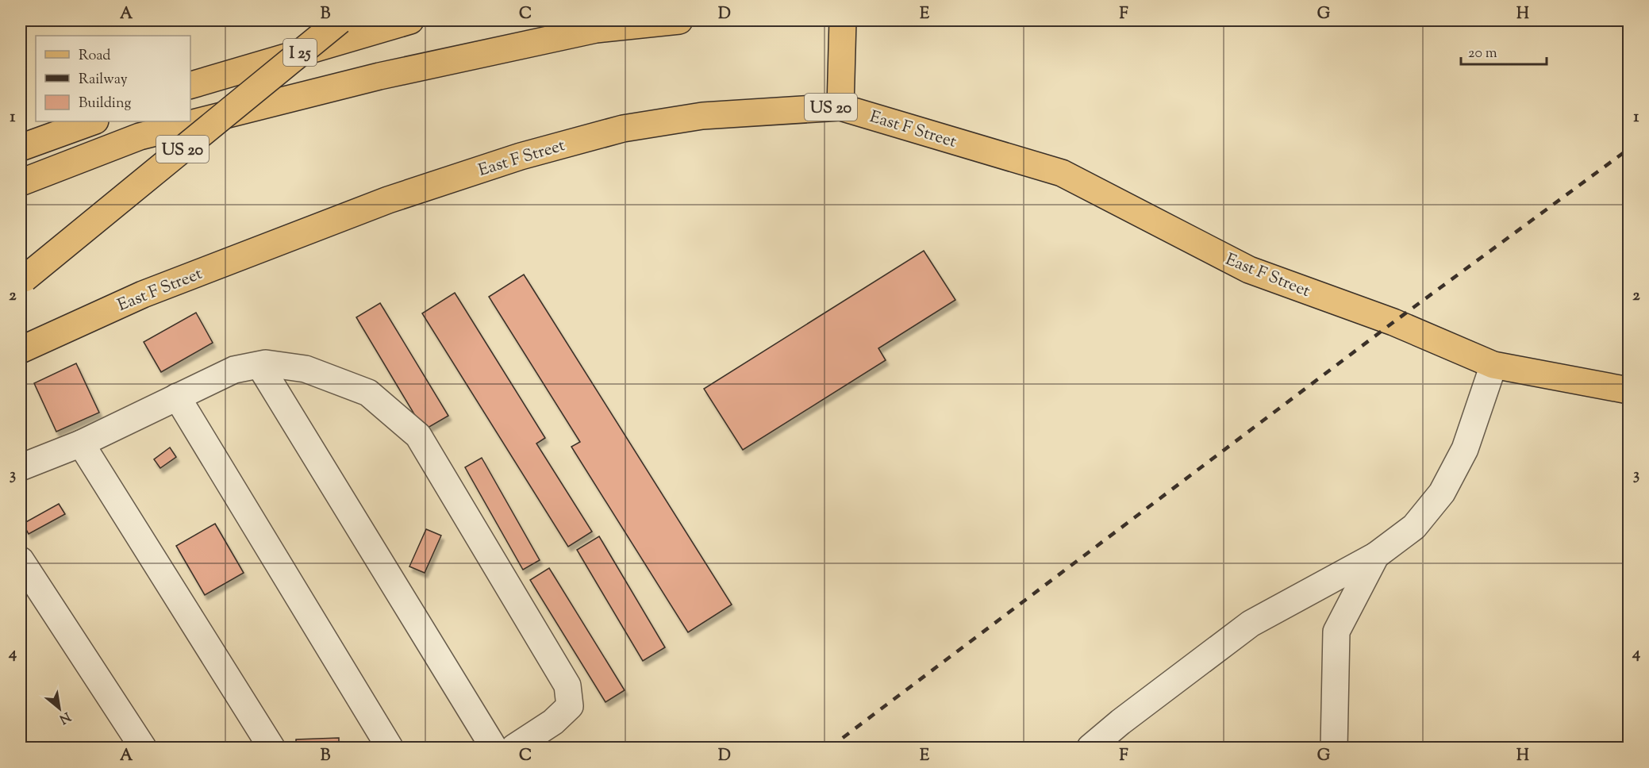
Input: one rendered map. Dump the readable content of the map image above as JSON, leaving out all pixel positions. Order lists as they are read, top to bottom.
{
  "streets": {
    "main road": ["I 25", "US 20", "East F Street"]
  },
  "legend": ["Road", "Railway", "Building"],
  "scale_bar": "20 m",
  "north": "bottom right",
  "grid": {
    "columns": [
      "A",
      "B",
      "C",
      "D",
      "E",
      "F",
      "G",
      "H"
    ],
    "rows": [
      "1",
      "2",
      "3",
      "4"
    ]
  }
}
